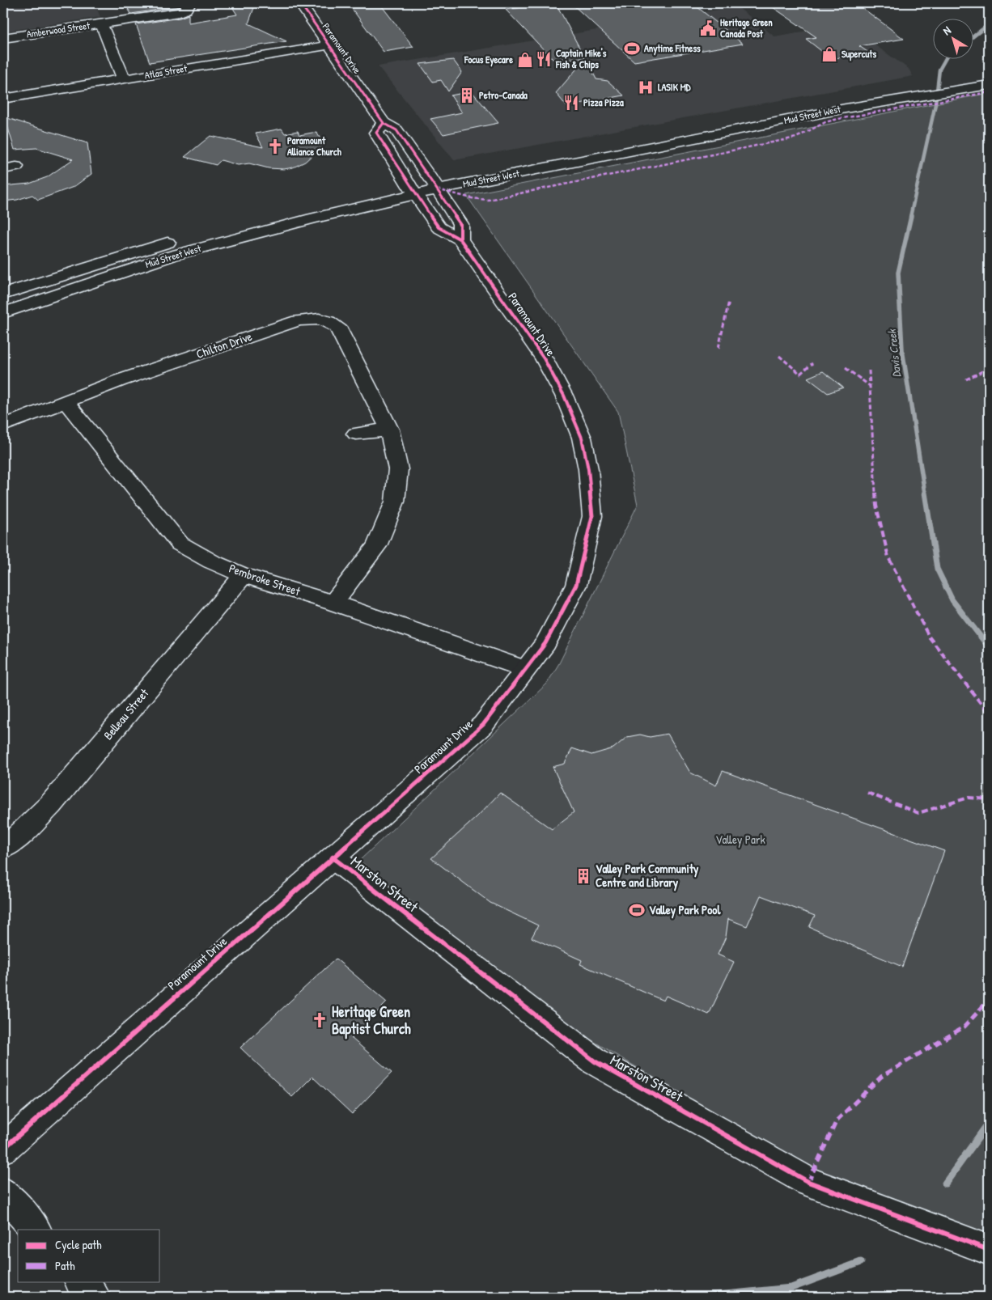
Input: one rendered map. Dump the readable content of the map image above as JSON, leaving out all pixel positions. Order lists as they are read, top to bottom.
{
  "streets": {
    "street": [
      "Amberwood Street",
      "Paramount Drive",
      "Atlas Street",
      "Mud Street West",
      "Chilton Drive",
      "Pembroke Street",
      "Belleau Street",
      "Marston Street"
    ]
  },
  "crossings": [
    ["Amberwood Street", "Atlas Street"],
    ["Paramount Drive", "Atlas Street"],
    ["Paramount Drive", "Mud Street West"],
    ["Paramount Drive", "Pembroke Street"],
    ["Paramount Drive", "Marston Street"],
    ["Chilton Drive", "Pembroke Street"],
    ["Pembroke Street", "Belleau Street"]
  ],
  "water": ["Davis Creek"],
  "parks": ["Valley Park"],
  "places": {
    "public building": ["Heritage Green Canada Post"],
    "sports": ["Anytime Fitness", "Valley Park Pool"],
    "shop": ["Supercuts", "Focus Eyecare"],
    "restaurant": ["Captain Mike's Fish & Chips", "Pizza Pizza"],
    "hospital": ["LASIK MD"],
    "building": ["Petro-Canada", "Valley Park Community Centre and Library"],
    "church": ["Paramount Alliance Church", "Heritage Green Baptist Church"]
  },
  "legend": ["Cycle path", "Path"],
  "north": "top left"
}
